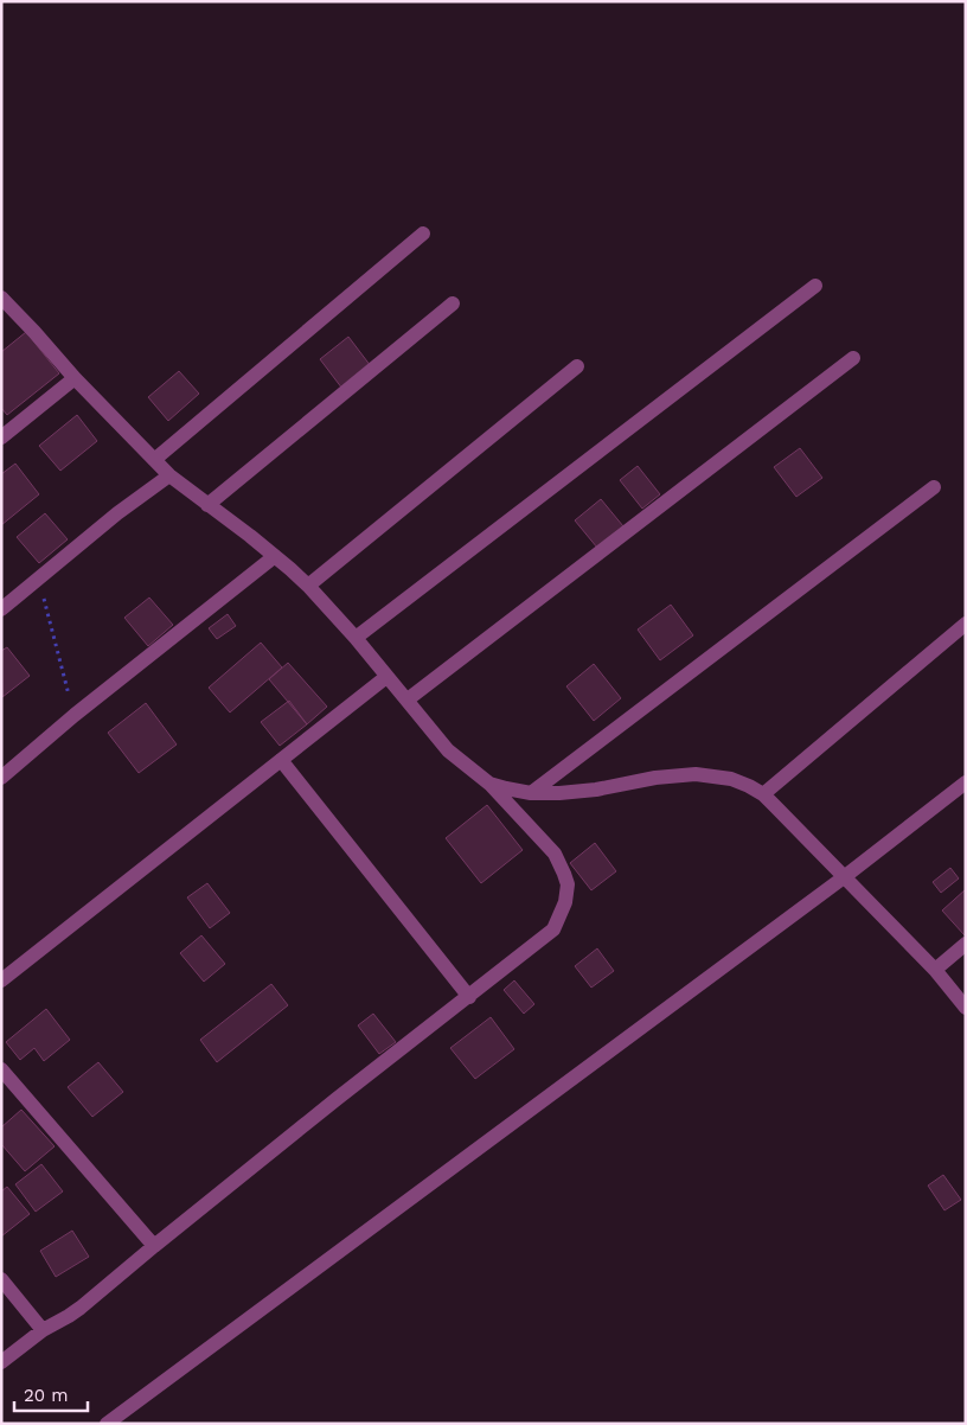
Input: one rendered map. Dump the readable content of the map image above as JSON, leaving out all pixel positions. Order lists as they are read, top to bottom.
{
  "scale_bar": "20 m"
}
